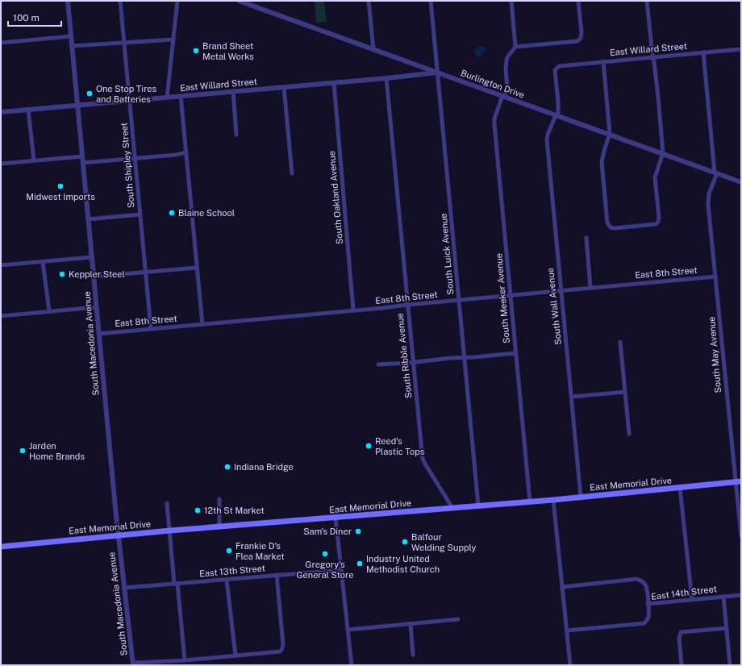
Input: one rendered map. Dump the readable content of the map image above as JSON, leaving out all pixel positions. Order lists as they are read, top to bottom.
{
  "streets": {
    "main road": ["East Memorial Drive"],
    "street": [
      "East Willard Street",
      "Burlington Drive",
      "South Shipley Street",
      "South Oakland Avenue",
      "South Luick Avenue",
      "East 8th Street",
      "South Meeker Avenue",
      "South Wall Avenue",
      "South Macedonia Avenue",
      "South May Avenue",
      "South Ribble Avenue",
      "East 13th Street",
      "East 14th Street"
    ]
  },
  "crossings": [
    ["East Willard Street", "Burlington Drive"],
    ["East Willard Street", "South Shipley Street"],
    ["East Willard Street", "South Oakland Avenue"],
    ["East Willard Street", "South Luick Avenue"],
    ["East Willard Street", "South Wall Avenue"],
    ["East Willard Street", "South Macedonia Avenue"],
    ["East Willard Street", "South May Avenue"],
    ["East Willard Street", "South Ribble Avenue"],
    ["Burlington Drive", "South Luick Avenue"],
    ["Burlington Drive", "South Meeker Avenue"],
    ["Burlington Drive", "South Wall Avenue"],
    ["Burlington Drive", "South May Avenue"],
    ["South Shipley Street", "East 8th Street"],
    ["South Oakland Avenue", "East 8th Street"],
    ["South Luick Avenue", "East 8th Street"],
    ["South Luick Avenue", "East Memorial Drive"],
    ["East 8th Street", "South Meeker Avenue"],
    ["East 8th Street", "South Wall Avenue"],
    ["East 8th Street", "South Macedonia Avenue"],
    ["East 8th Street", "South May Avenue"],
    ["East 8th Street", "South Ribble Avenue"],
    ["South Meeker Avenue", "East Memorial Drive"],
    ["South Wall Avenue", "East Memorial Drive"],
    ["South Macedonia Avenue", "East Memorial Drive"],
    ["South Macedonia Avenue", "East 13th Street"],
    ["South May Avenue", "East Memorial Drive"],
    ["South Ribble Avenue", "East Memorial Drive"]
  ],
  "places": [
    "Brand Sheet Metal Works",
    "One Stop Tires and Batteries",
    "Midwest Imports",
    "Blaine School",
    "Keppler Steel",
    "Reed's Plastic Tops",
    "Jarden Home Brands",
    "Indiana Bridge",
    "12th St Market",
    "Sam's Diner",
    "Balfour Welding Supply",
    "Frankie D's Flea Market",
    "Gregory's General Store",
    "Industry United Methodist Church"
  ],
  "scale_bar": "100 m"
}
